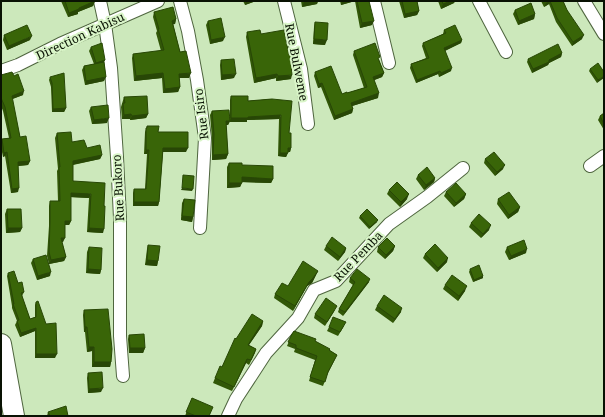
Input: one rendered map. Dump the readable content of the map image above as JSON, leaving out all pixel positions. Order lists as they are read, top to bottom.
{
  "streets": {
    "street": [
      "Direction Kabisu",
      "Rue Bulweme",
      "Rue Isiro",
      "Rue Bukoro",
      "Rue Pemba"
    ]
  },
  "crossings": [
    ["Direction Kabisu", "Rue Bukoro"]
  ]
}
